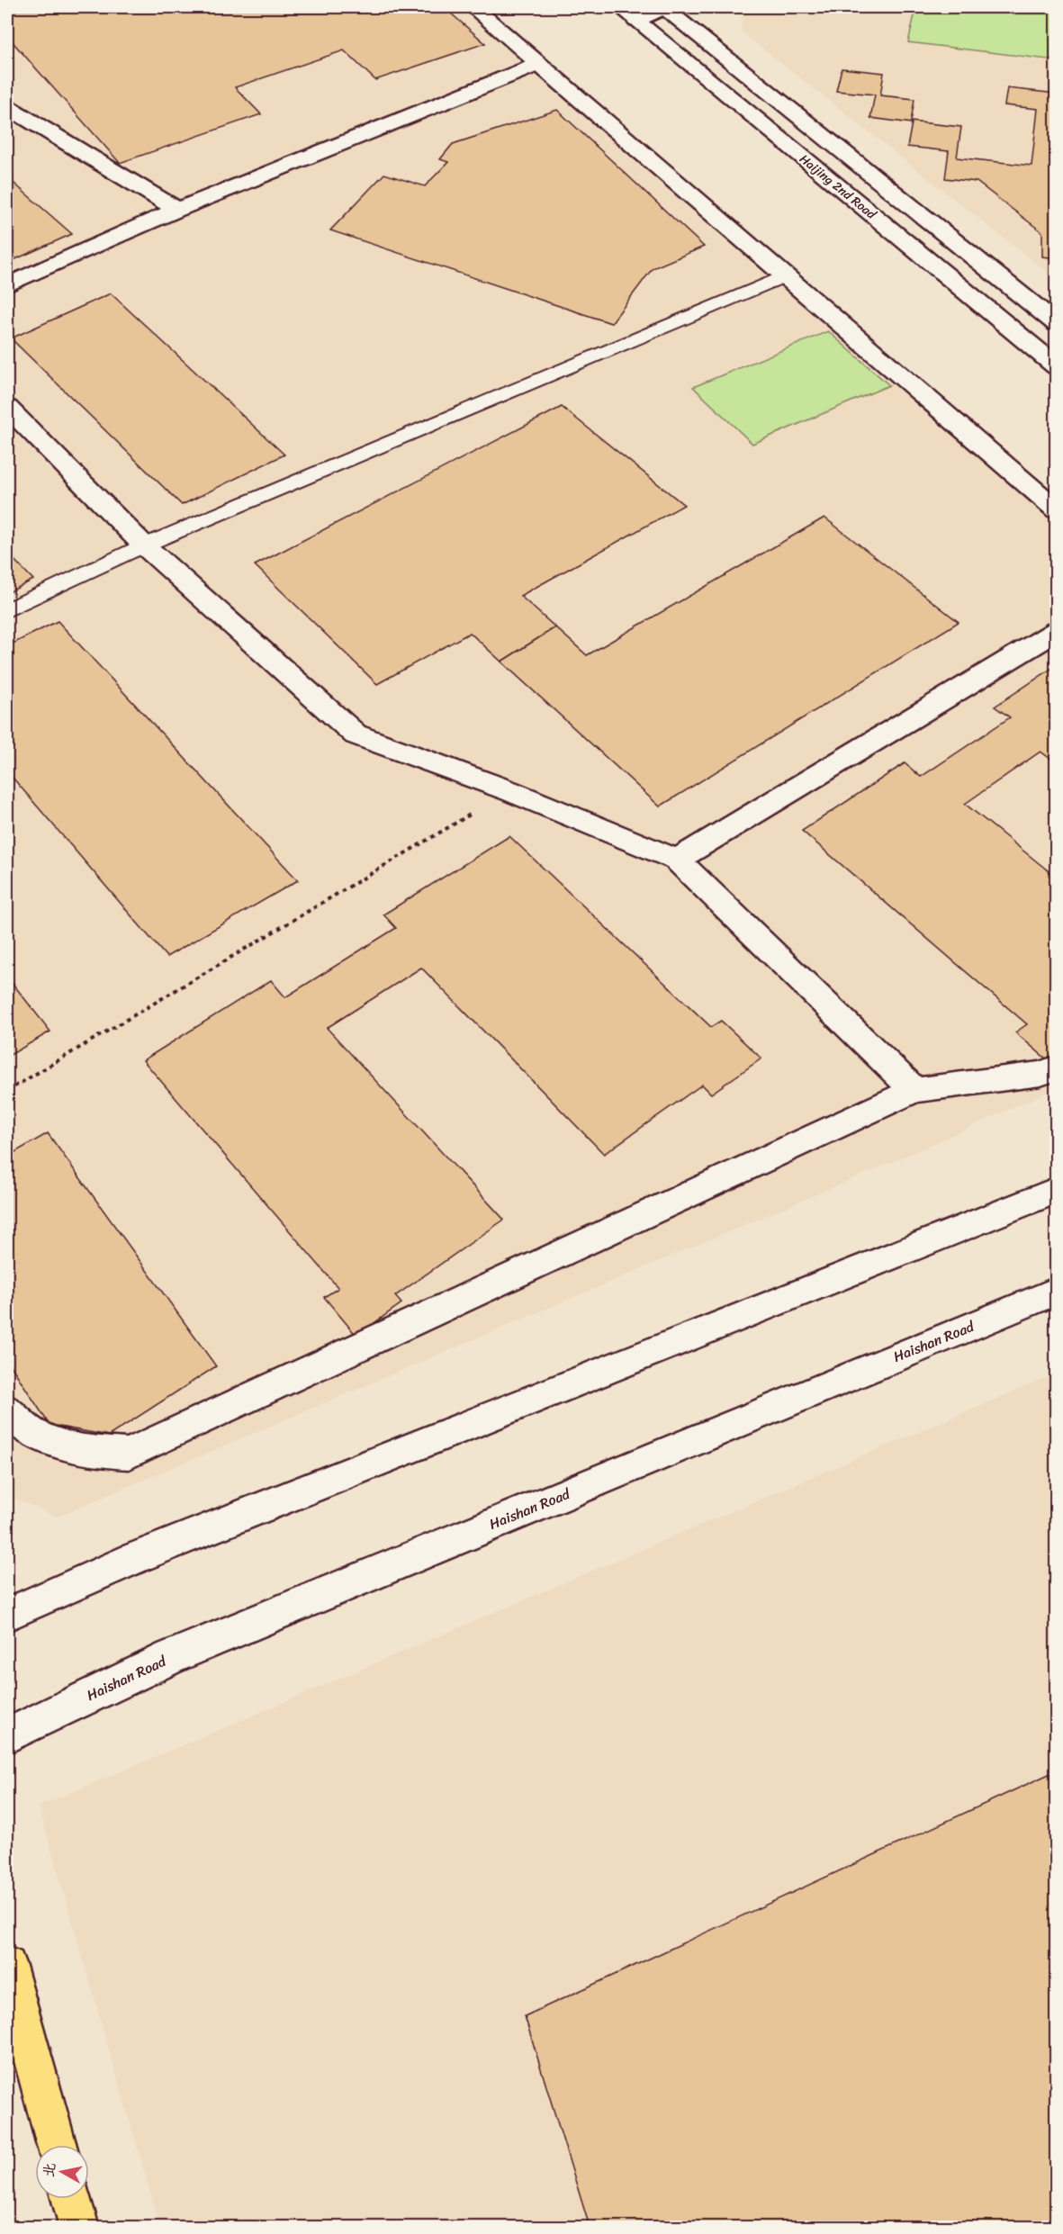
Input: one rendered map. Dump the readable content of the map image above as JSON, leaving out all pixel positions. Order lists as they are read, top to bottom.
{
  "streets": {
    "street": ["Haijing 2nd Road", "Haishan Road"]
  },
  "north": "left"
}
